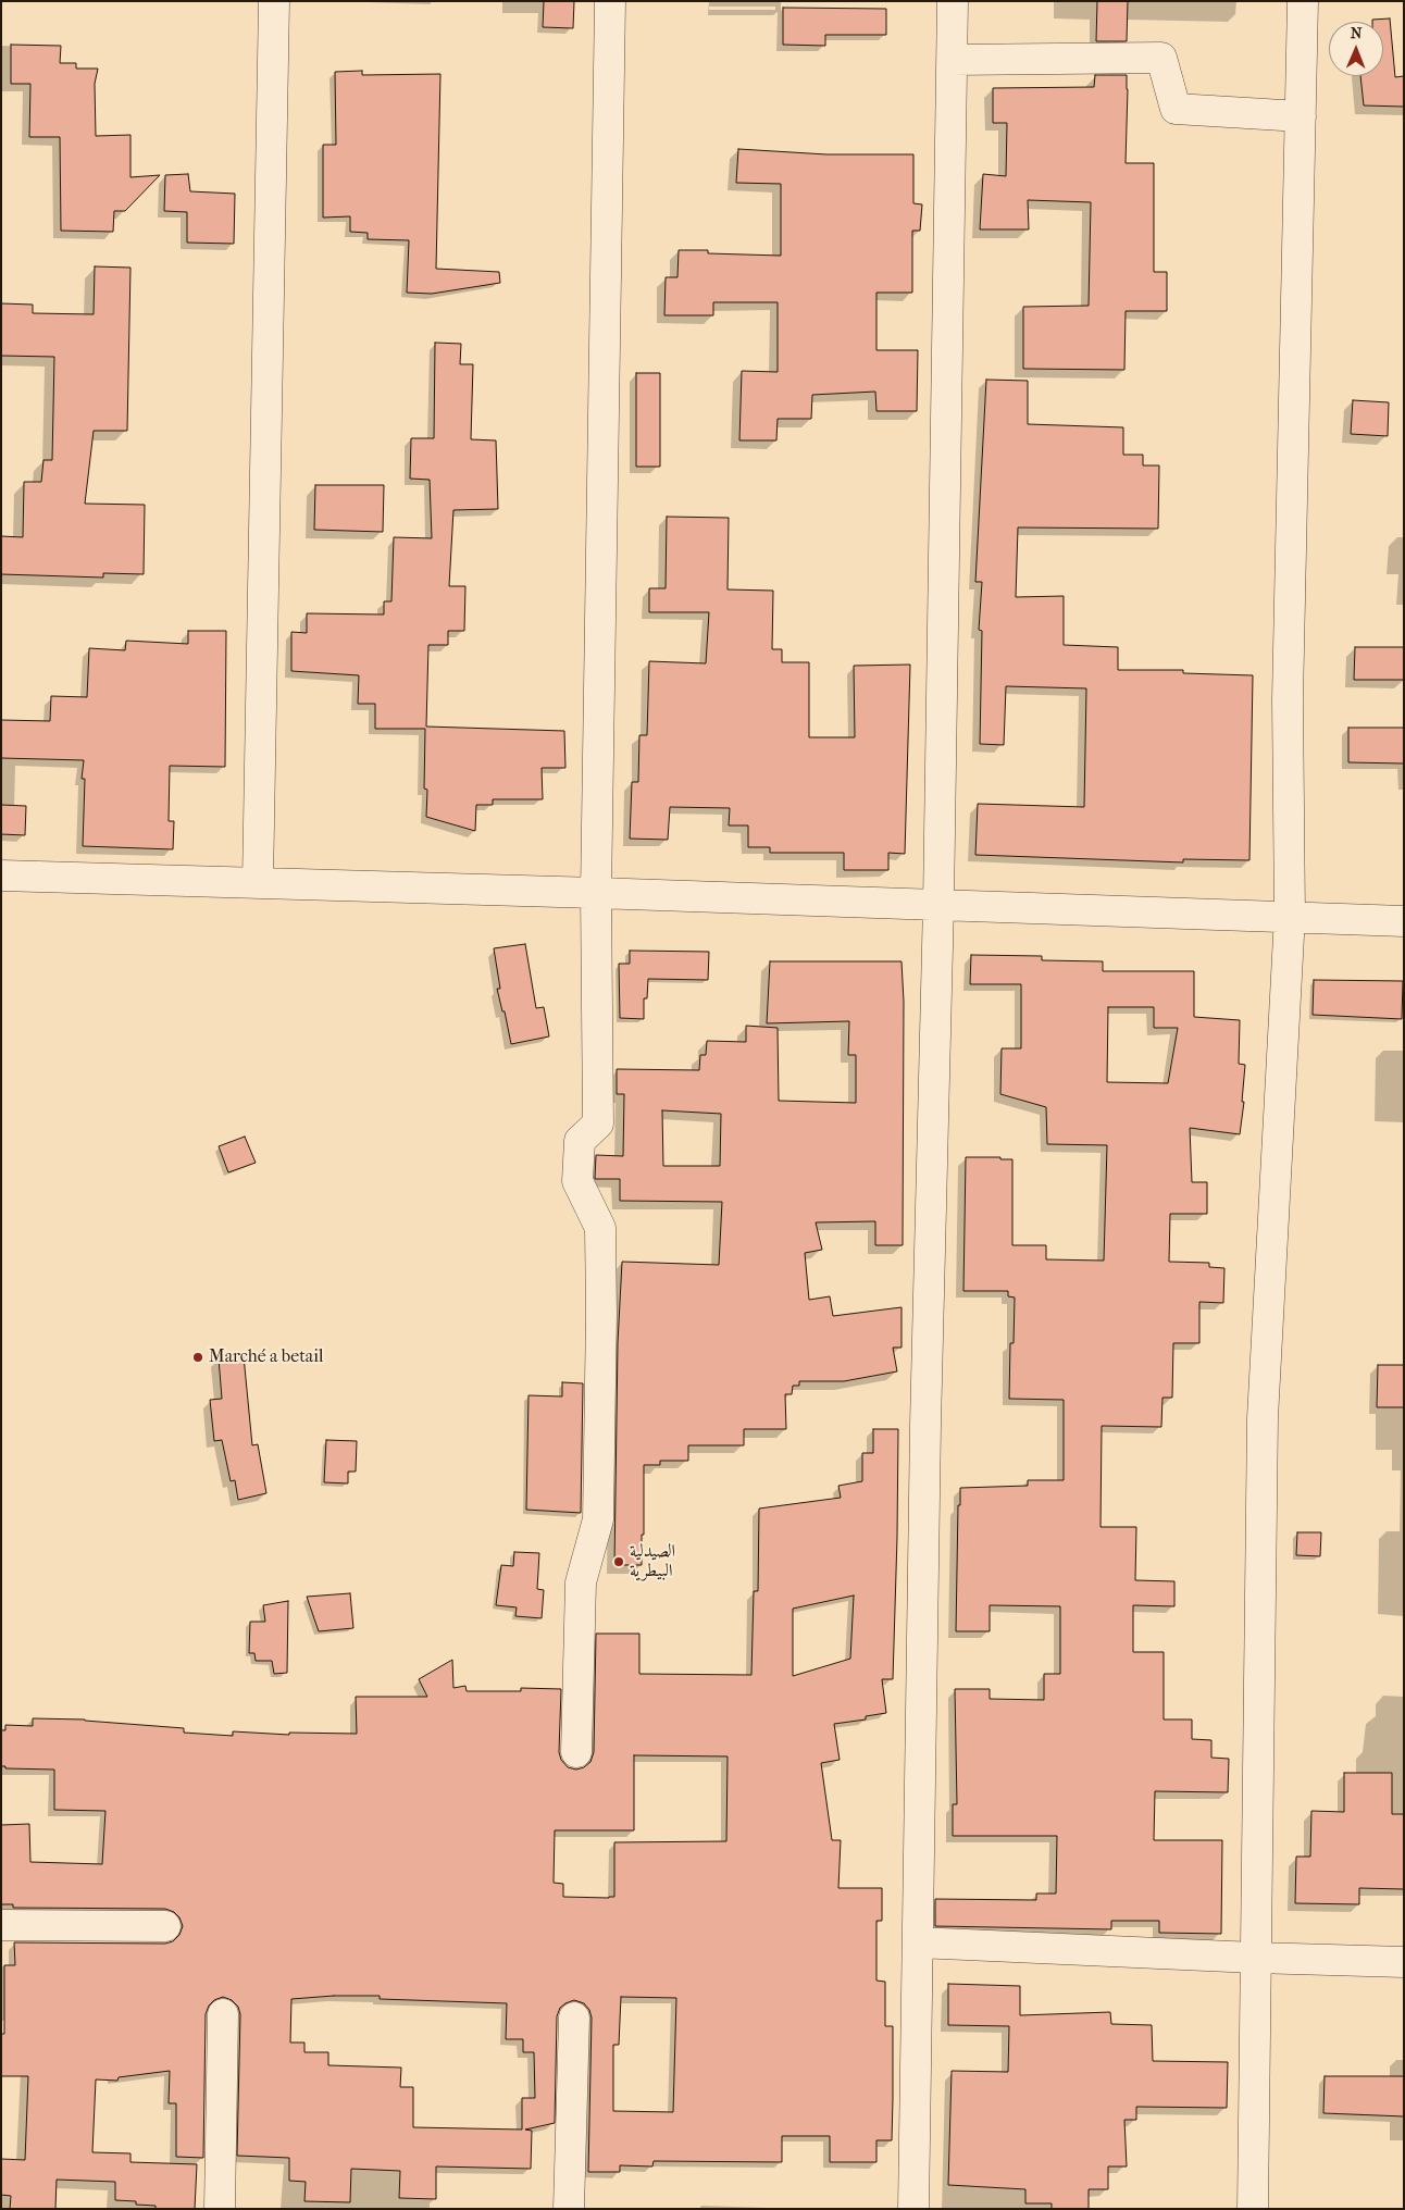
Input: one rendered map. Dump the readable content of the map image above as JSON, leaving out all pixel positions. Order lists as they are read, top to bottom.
{
  "places": ["Marché a betail", "الصيدلية البيطرية"],
  "north": "top"
}
